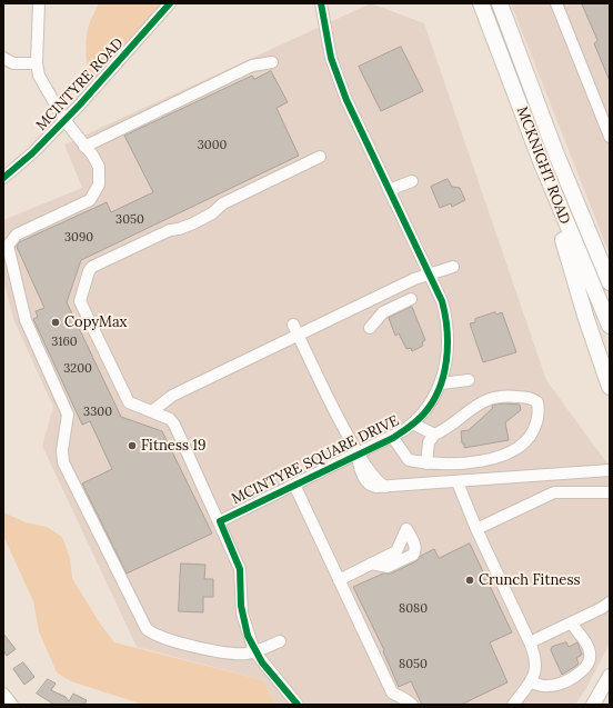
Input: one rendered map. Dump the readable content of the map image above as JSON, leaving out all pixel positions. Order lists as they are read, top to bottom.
{
  "streets": {
    "highway": ["MCKNIGHT ROAD"],
    "street": ["MCINTYRE ROAD", "MCINTYRE SQUARE DRIVE"]
  },
  "places": ["CopyMax", "Fitness 19", "Crunch Fitness"],
  "house_numbers": [
    "3000",
    "3050",
    "3090",
    "3160",
    "3200",
    "3300",
    "8080",
    "8050"
  ]
}
